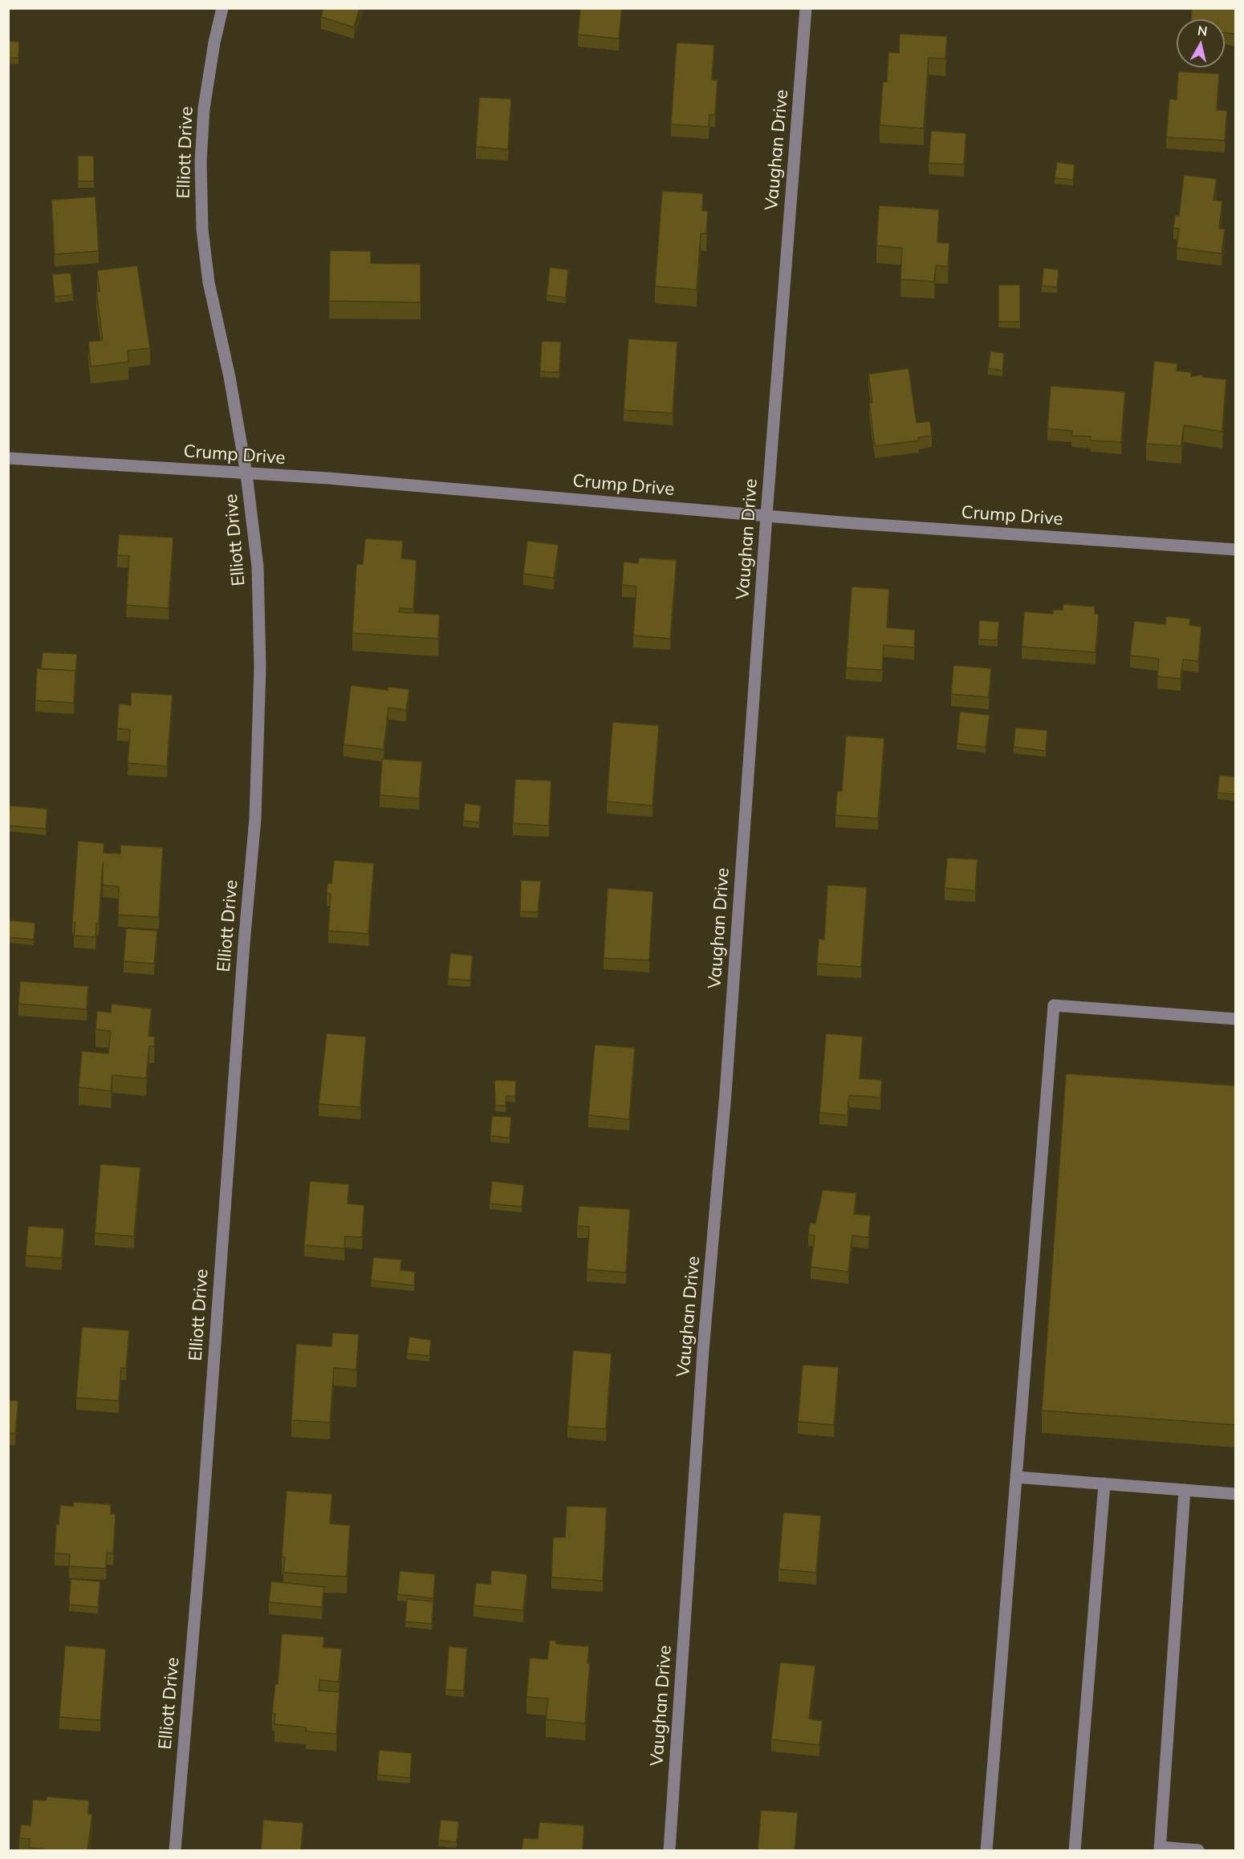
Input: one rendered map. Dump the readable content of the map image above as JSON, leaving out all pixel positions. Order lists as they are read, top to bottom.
{
  "streets": {
    "street": ["Vaughan Drive", "Elliott Drive", "Crump Drive"]
  },
  "crossings": [
    ["Vaughan Drive", "Crump Drive"],
    ["Elliott Drive", "Crump Drive"]
  ],
  "north": "top"
}
